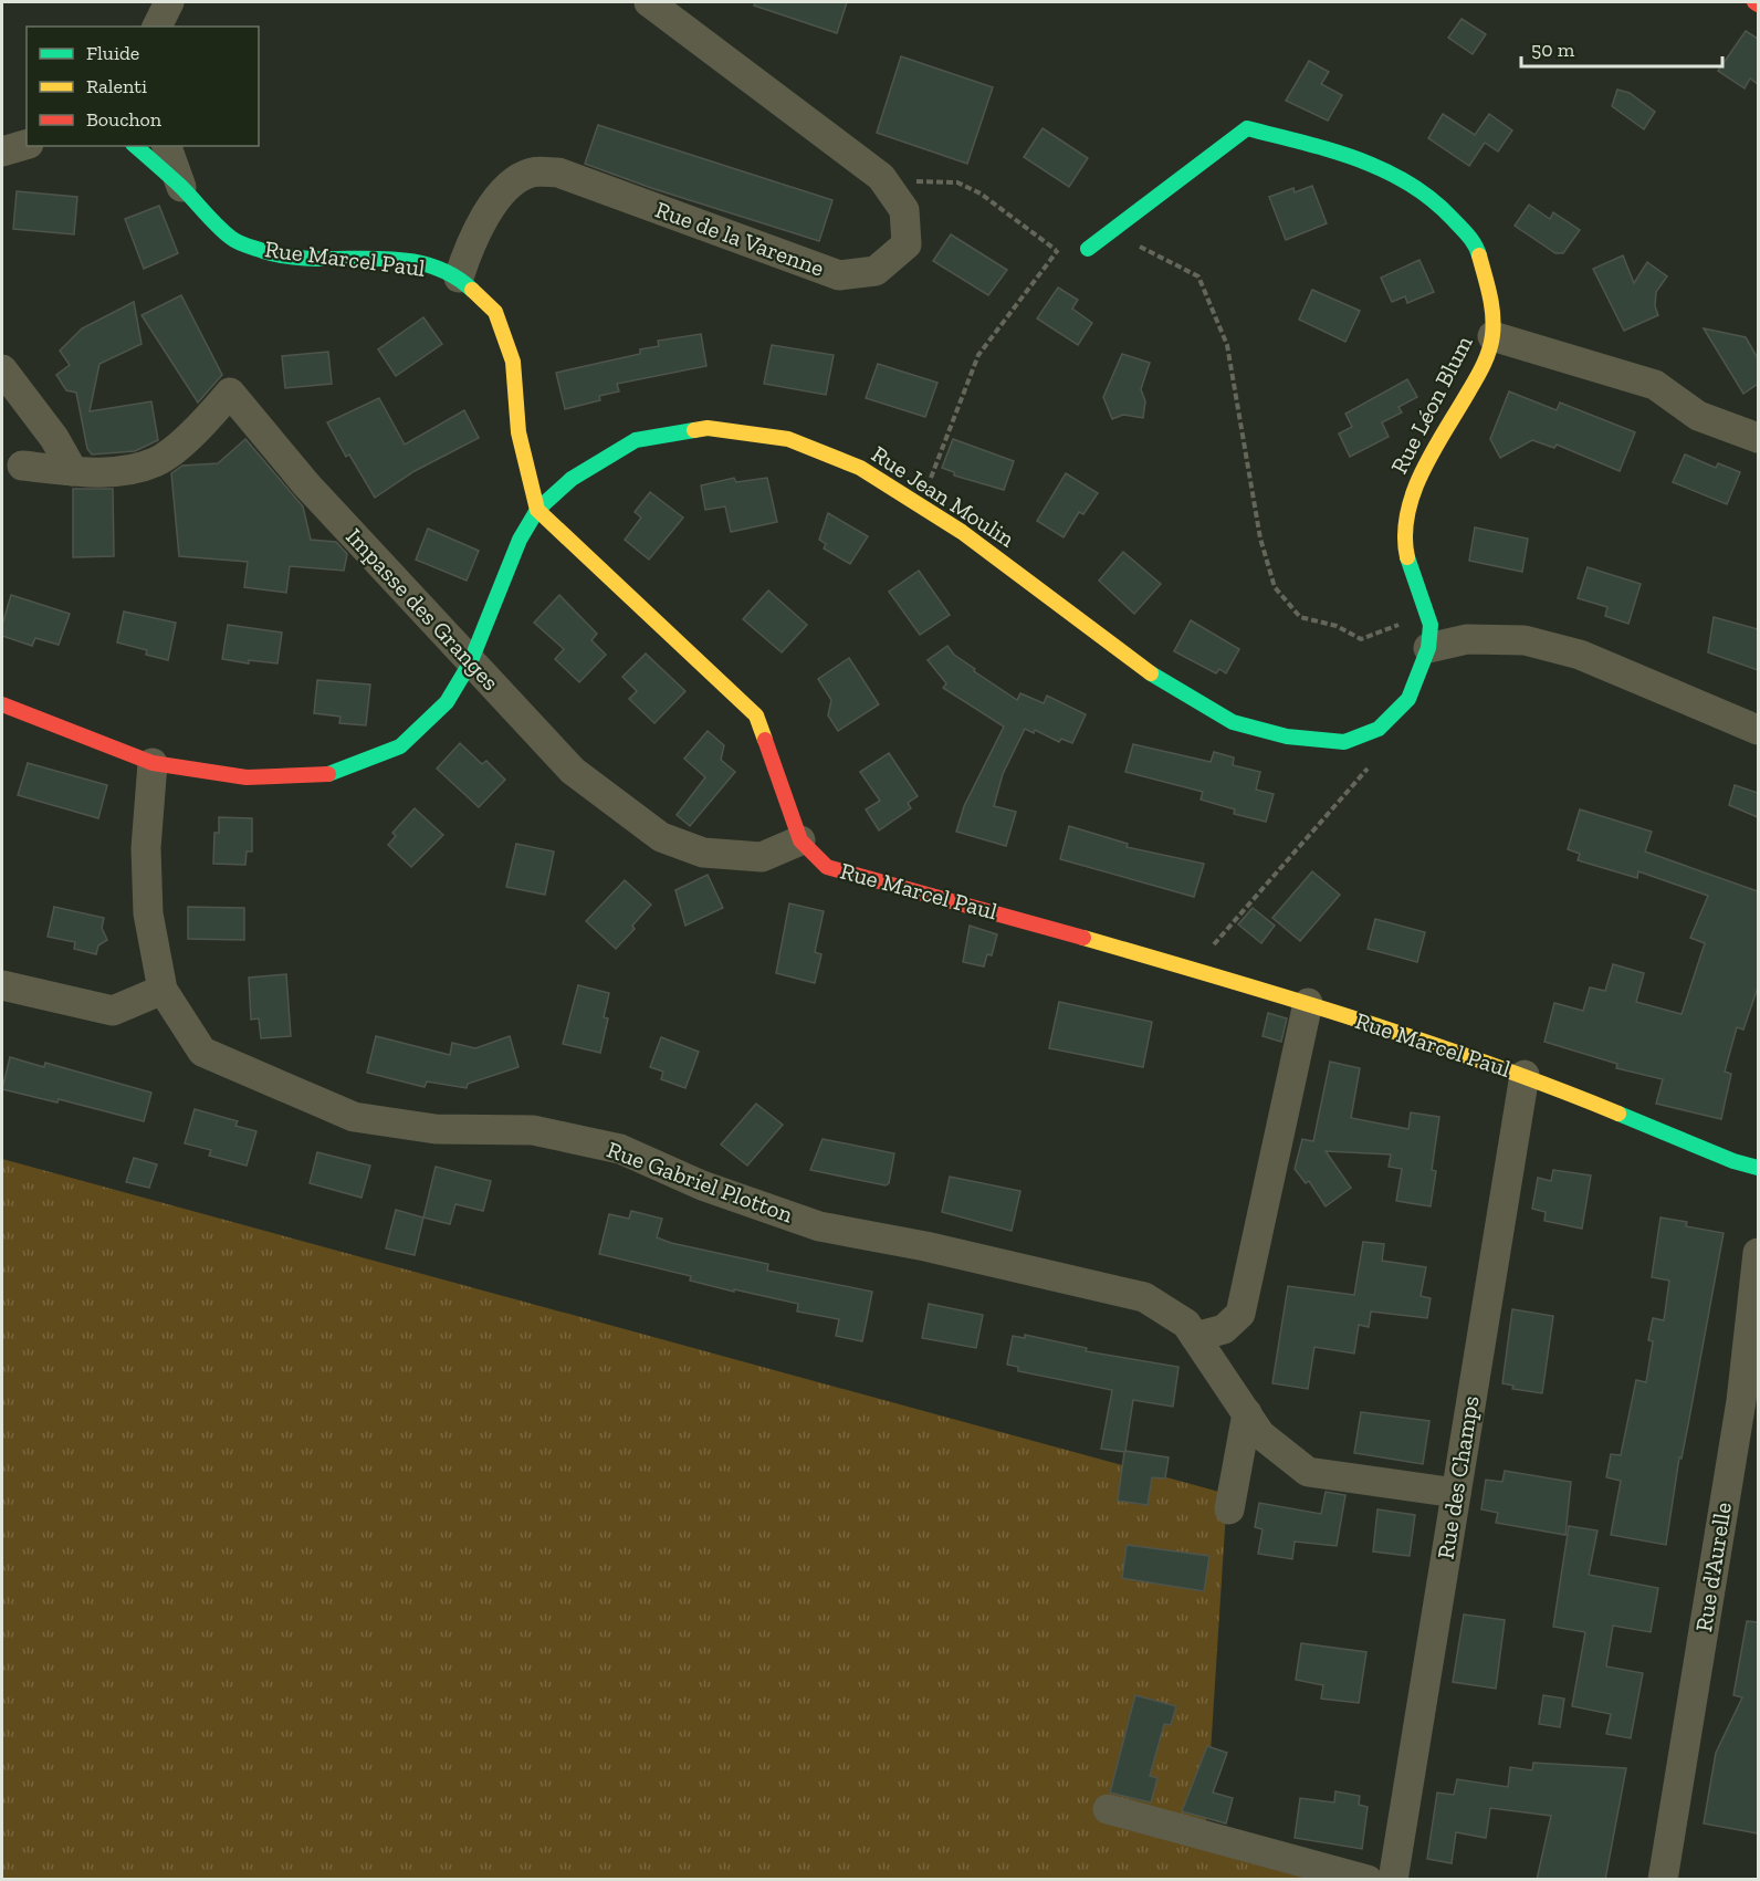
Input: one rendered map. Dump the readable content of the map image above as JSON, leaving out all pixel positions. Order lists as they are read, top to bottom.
{
  "streets": {
    "street": [
      "Rue de la Varenne",
      "Rue Marcel Paul",
      "Rue Léon Blum",
      "Rue Jean Moulin",
      "Impasse des Granges",
      "Rue Gabriel Plotton",
      "Rue des Champs",
      "Rue d'Aurelle"
    ]
  },
  "crossings": [
    ["Rue de la Varenne", "Rue Marcel Paul"],
    ["Rue Marcel Paul", "Rue Jean Moulin"],
    ["Rue Marcel Paul", "Impasse des Granges"],
    ["Rue Marcel Paul", "Rue des Champs"],
    ["Rue Léon Blum", "Rue Jean Moulin"],
    ["Rue Jean Moulin", "Impasse des Granges"],
    ["Rue Jean Moulin", "Rue Gabriel Plotton"],
    ["Rue Gabriel Plotton", "Rue des Champs"]
  ],
  "legend": ["Fluide", "Ralenti", "Bouchon"],
  "scale_bar": "50 m"
}
